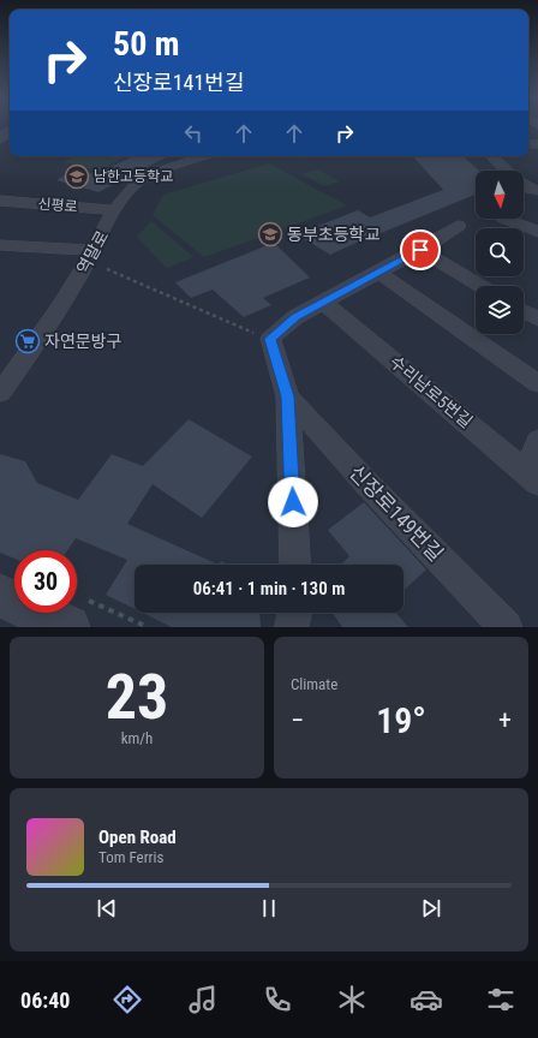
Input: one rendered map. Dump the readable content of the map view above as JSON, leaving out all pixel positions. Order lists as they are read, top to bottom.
{
  "streets": {
    "street": [
      "신평로",
      "역말로",
      "수리남로5번길",
      "신장로149번길"
    ]
  },
  "crossings": [
    ["신평로", "역말로"]
  ],
  "places": {
    "school or university": ["남한고등학교", "동부초등학교"],
    "supermarket": ["자연문방구"]
  },
  "north": "bottom",
  "page": {
    "turn": ["50 m", "신장로141번길"],
    "limit": "30",
    "trip": "06:41 · 1 min · 130 m",
    "tile": [
      ["23", "km/h"],
      "Climate"
    ],
    "heat": ["−", "19°", "+"],
    "song": ["Open Road", "Tom Ferris"],
    "tabs": "06:40"
  }
}
